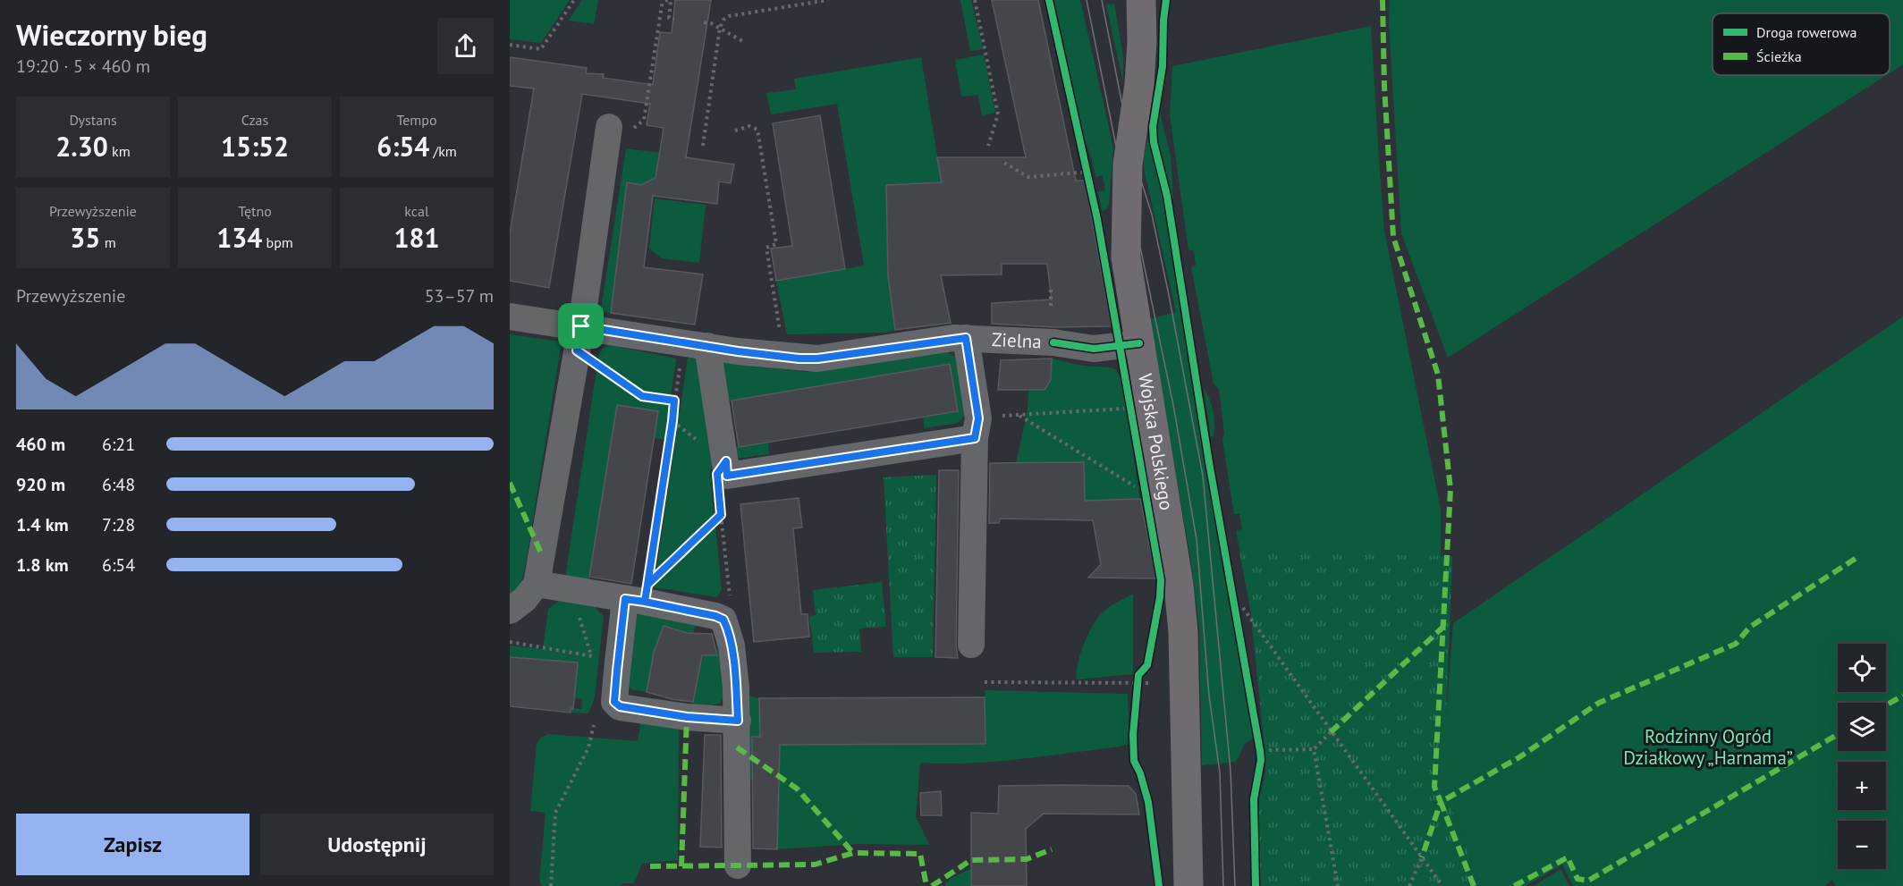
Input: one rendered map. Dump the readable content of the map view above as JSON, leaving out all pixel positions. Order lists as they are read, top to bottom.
{
  "streets": {
    "main road": ["Wojska Polskiego"],
    "street": ["Zielna"]
  },
  "crossings": [
    ["Zielna", "Wojska Polskiego"]
  ],
  "parks": ["Rodzinny Ogród Działkowy „Harnama”"],
  "legend": ["Droga rowerowa", "Ścieżka"],
  "page": {
    "heading": ["Wieczorny bieg", "19:20 · 5 × 460 m"],
    "stats": [
      ["Dystans", "2.30 km"],
      ["Czas", "15:52"],
      ["Tempo", "6:54 /km"],
      ["Przewyższenie", "35 m"],
      ["Tętno", "134 bpm"],
      ["kcal", "181"]
    ],
    "chart": ["Przewyższenie", "53–57 m"],
    "list": [
      {
        "name": "460 m",
        "note": "6:21"
      },
      {
        "name": "920 m",
        "note": "6:48"
      },
      {
        "name": "1.4 km",
        "note": "7:28"
      },
      {
        "name": "1.8 km",
        "note": "6:54"
      }
    ],
    "map_buttons": ["+", "−"],
    "buttons": ["Zapisz", "Udostępnij"]
  }
}
